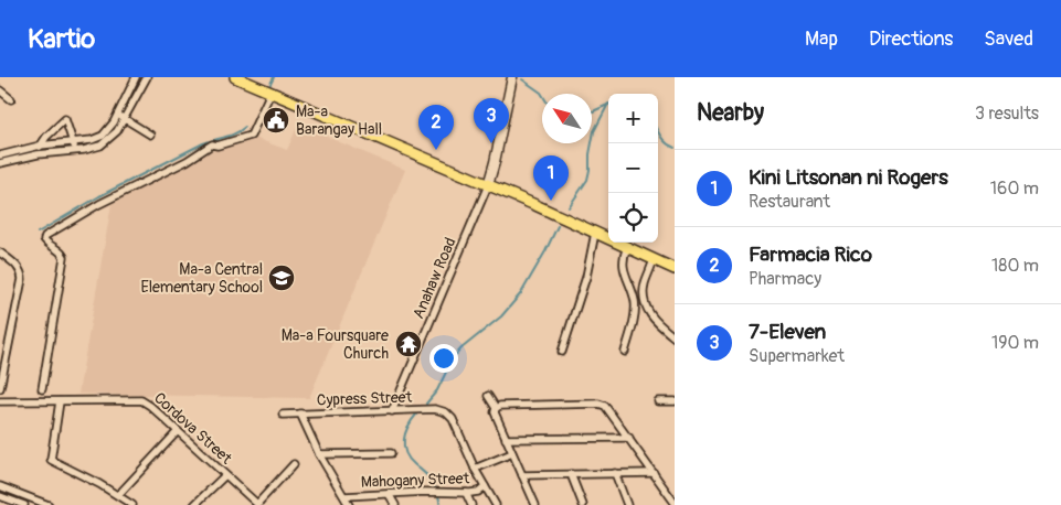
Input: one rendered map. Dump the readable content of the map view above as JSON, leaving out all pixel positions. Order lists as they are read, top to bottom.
{
  "streets": {
    "street": [
      "Anahaw Road",
      "Cypress Street",
      "Cordova Street",
      "Mahogany Street"
    ]
  },
  "crossings": [
    ["Anahaw Road", "Cypress Street"]
  ],
  "places": {
    "public building": ["Ma-a Barangay Hall"],
    "school or university": ["Ma-a Central Elementary School"],
    "temple": ["Ma-a Foursquare Church"]
  },
  "north": "top left",
  "page": {
    "header": "Kartio",
    "nav": ["Map", "Directions", "Saved"],
    "heading": ["Nearby", "3 results"],
    "map_buttons": ["+", "−"],
    "pins": ["3", "2", "1"],
    "list": [
      {
        "mark": "1",
        "name": "Kini Litsonan ni Rogers",
        "note": "Restaurant",
        "value": "160 m"
      },
      {
        "mark": "2",
        "name": "Farmacia Rico",
        "note": "Pharmacy",
        "value": "180 m"
      },
      {
        "mark": "3",
        "name": "7-Eleven",
        "note": "Supermarket",
        "value": "190 m"
      }
    ]
  }
}
